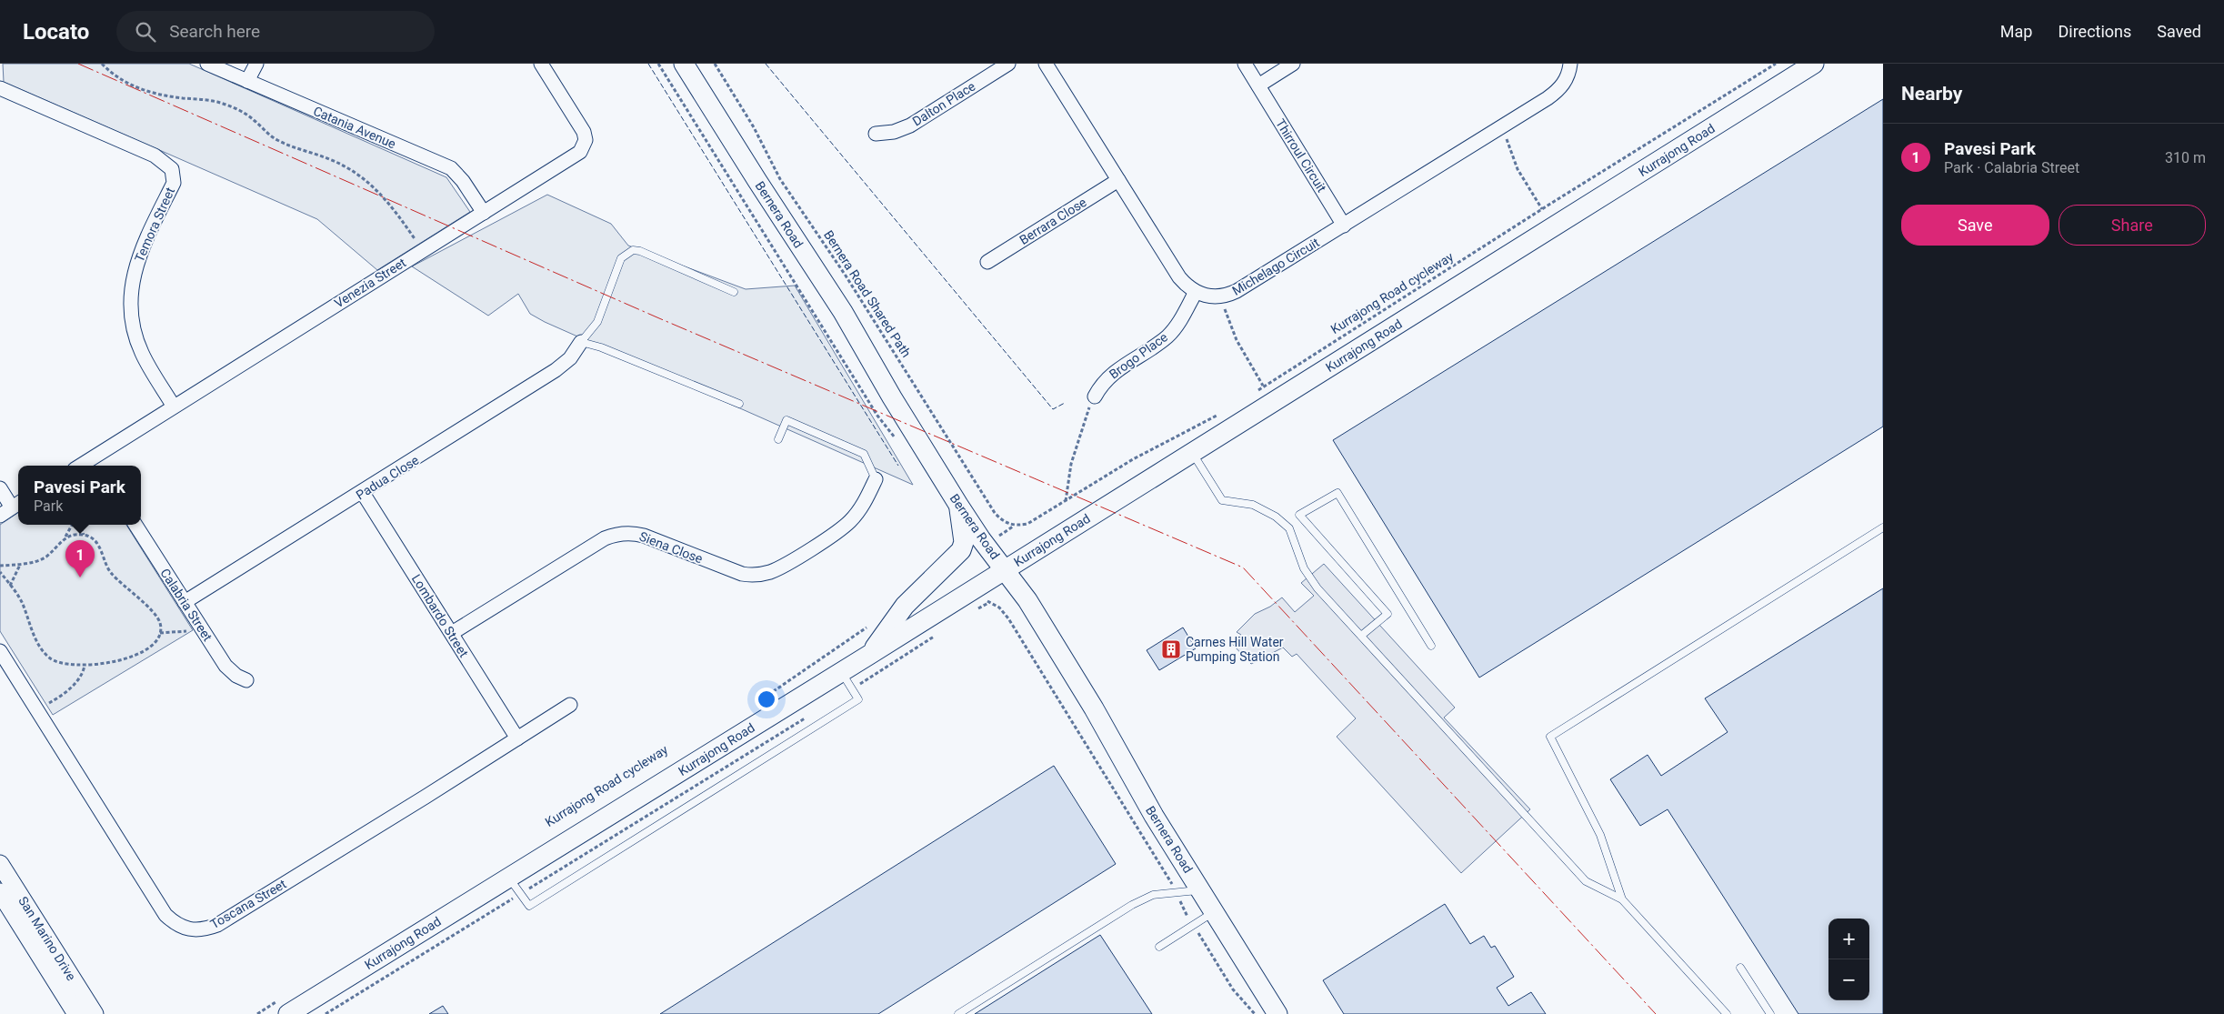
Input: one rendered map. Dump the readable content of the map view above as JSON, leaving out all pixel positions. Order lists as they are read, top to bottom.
{
  "streets": {
    "main road": ["Kurrajong Road", "Bernera Road"],
    "street": [
      "Dalton Place",
      "Catania Avenue",
      "Thirroul Circuit",
      "Berrara Close",
      "Temora Street",
      "Michelago Circuit",
      "Venezia Street",
      "Brogo Place",
      "Padua Close",
      "Siena Close",
      "Calabria Street",
      "Lombardo Street",
      "Toscana Street",
      "San Marino Drive"
    ],
    "path": ["Kurrajong Road cycleway", "Bernera Road Shared Path"]
  },
  "crossings": [
    ["Catania Avenue", "Venezia Street"],
    ["Kurrajong Road", "Bernera Road"],
    ["Thirroul Circuit", "Michelago Circuit"],
    ["Temora Street", "Venezia Street"],
    ["Michelago Circuit", "Brogo Place"],
    ["Padua Close", "Calabria Street"],
    ["Padua Close", "Lombardo Street"],
    ["Siena Close", "Lombardo Street"],
    ["Lombardo Street", "Toscana Street"]
  ],
  "places": {
    "building": ["Carnes Hill Water Pumping Station"]
  },
  "page": {
    "header": "Locato",
    "search": "Search here",
    "nav": ["Map", "Directions", "Saved"],
    "heading": "Nearby",
    "list": [
      {
        "mark": "1",
        "name": "Pavesi Park",
        "note": "Park · Calabria Street",
        "value": "310 m"
      }
    ],
    "buttons": ["Save", "Share"],
    "popup": ["Pavesi Park", "Park"],
    "pins": "1",
    "map_buttons": ["+", "−"]
  }
}
